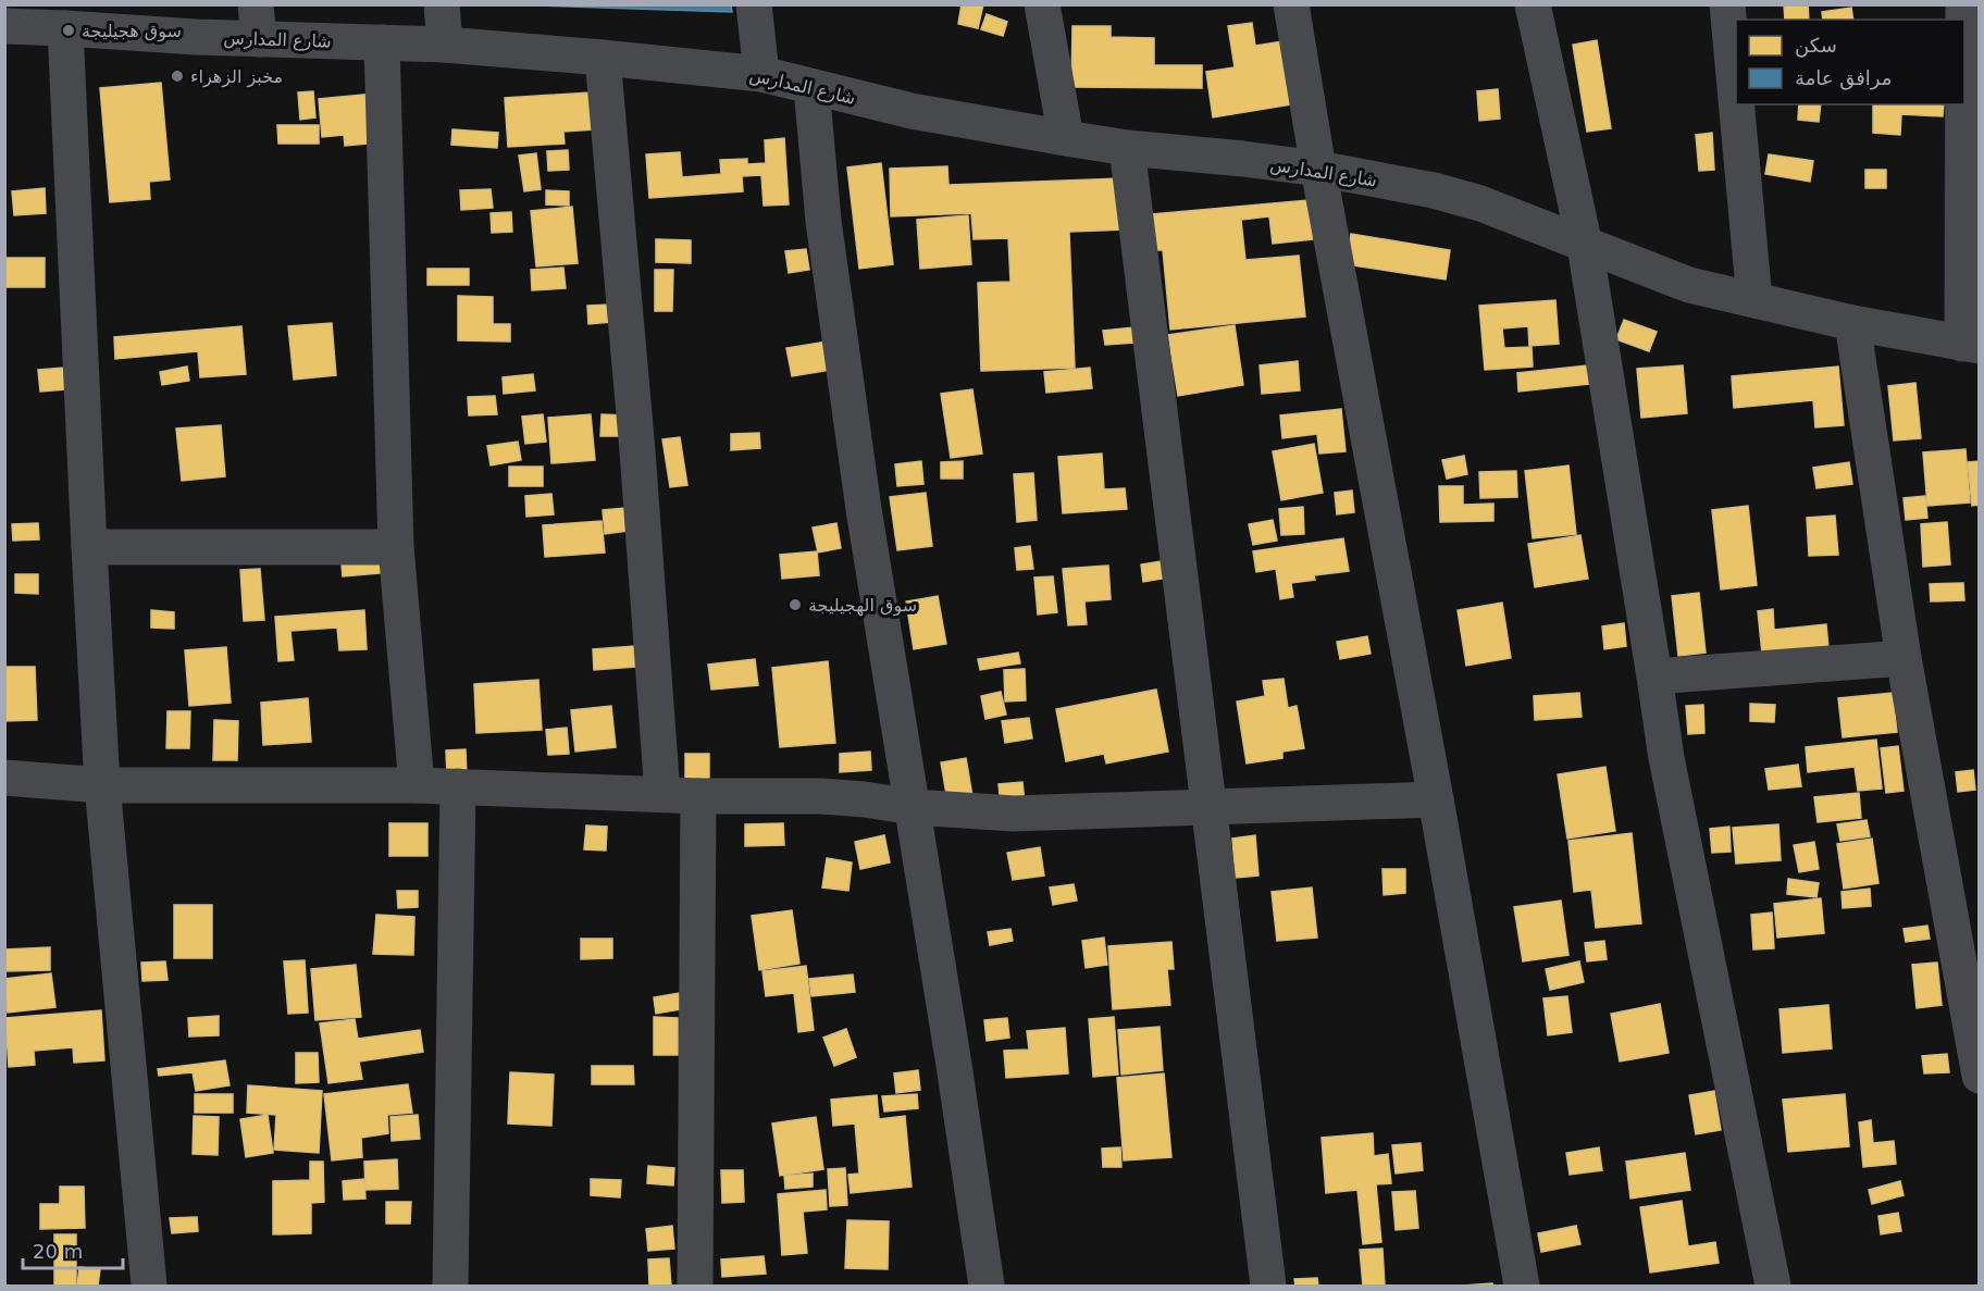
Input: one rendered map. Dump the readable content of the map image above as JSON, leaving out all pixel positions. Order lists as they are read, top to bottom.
{
  "streets": {
    "street": ["شارع المدارس"]
  },
  "places": ["سوق هجيليجة", "مخبز الزهراء", "سوق الهجيليجة"],
  "legend": ["سكن", "مرافق عامة"],
  "scale_bar": "20 m"
}
